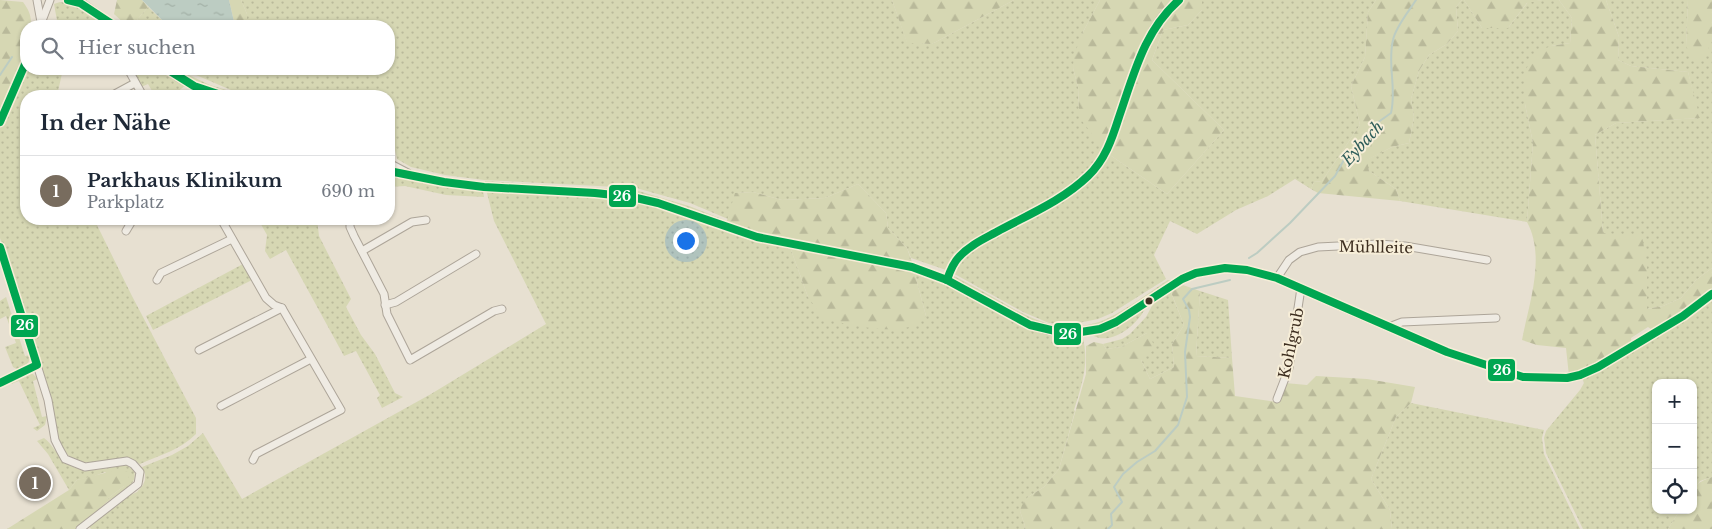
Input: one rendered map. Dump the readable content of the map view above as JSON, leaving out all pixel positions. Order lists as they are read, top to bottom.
{
  "streets": {
    "street": ["Mühlleite", "Kohlgrub"]
  },
  "water": ["Eybach"],
  "lines": ["transit line 26"],
  "page": {
    "search": "Hier suchen",
    "heading": "In der Nähe",
    "list": [
      {
        "mark": "1",
        "name": "Parkhaus Klinikum",
        "note": "Parkplatz",
        "value": "690 m"
      }
    ],
    "map_buttons": ["+", "−"],
    "pins": "1"
  }
}
